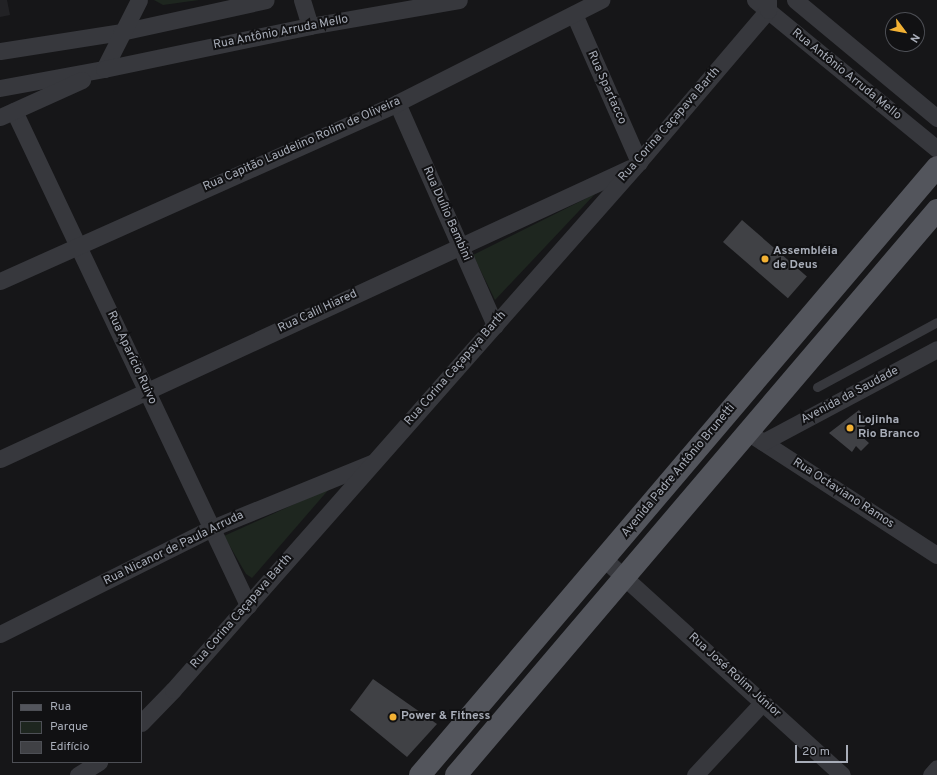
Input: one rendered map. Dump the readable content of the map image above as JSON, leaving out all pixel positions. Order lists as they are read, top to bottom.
{
  "streets": {
    "main road": ["Avenida Padre Antônio Brunetti"],
    "street": [
      "Rua Antônio Arruda Mello",
      "Rua Spartacco",
      "Rua Corina Caçapava Barth",
      "Rua Capitão Laudelino Rolim de Oliveira",
      "Rua Duílio Bambini",
      "Rua Calil Hiared",
      "Rua Aparício Ruivo",
      "Avenida da Saudade",
      "Rua Octaviano Ramos",
      "Rua Nicanor de Paula Arruda",
      "Rua José Rolim Júnior"
    ]
  },
  "crossings": [
    ["Rua Antônio Arruda Mello", "Rua Corina Caçapava Barth"],
    ["Rua Spartacco", "Rua Corina Caçapava Barth"],
    ["Rua Spartacco", "Rua Capitão Laudelino Rolim de Oliveira"],
    ["Rua Spartacco", "Rua Calil Hiared"],
    ["Rua Corina Caçapava Barth", "Rua Duílio Bambini"],
    ["Rua Corina Caçapava Barth", "Rua Calil Hiared"],
    ["Rua Corina Caçapava Barth", "Rua Aparício Ruivo"],
    ["Rua Corina Caçapava Barth", "Rua Nicanor de Paula Arruda"],
    ["Rua Capitão Laudelino Rolim de Oliveira", "Rua Duílio Bambini"],
    ["Rua Capitão Laudelino Rolim de Oliveira", "Rua Aparício Ruivo"],
    ["Rua Duílio Bambini", "Rua Calil Hiared"],
    ["Rua Calil Hiared", "Rua Aparício Ruivo"],
    ["Rua Aparício Ruivo", "Rua Nicanor de Paula Arruda"],
    ["Avenida da Saudade", "Rua Octaviano Ramos"],
    ["Avenida Padre Antônio Brunetti", "Rua José Rolim Júnior"]
  ],
  "places": ["Assembléia de Deus", "Lojinha Rio Branco", "Power & Fitness"],
  "legend": ["Rua", "Parque", "Edifício"],
  "scale_bar": "20 m",
  "north": "bottom right"
}
